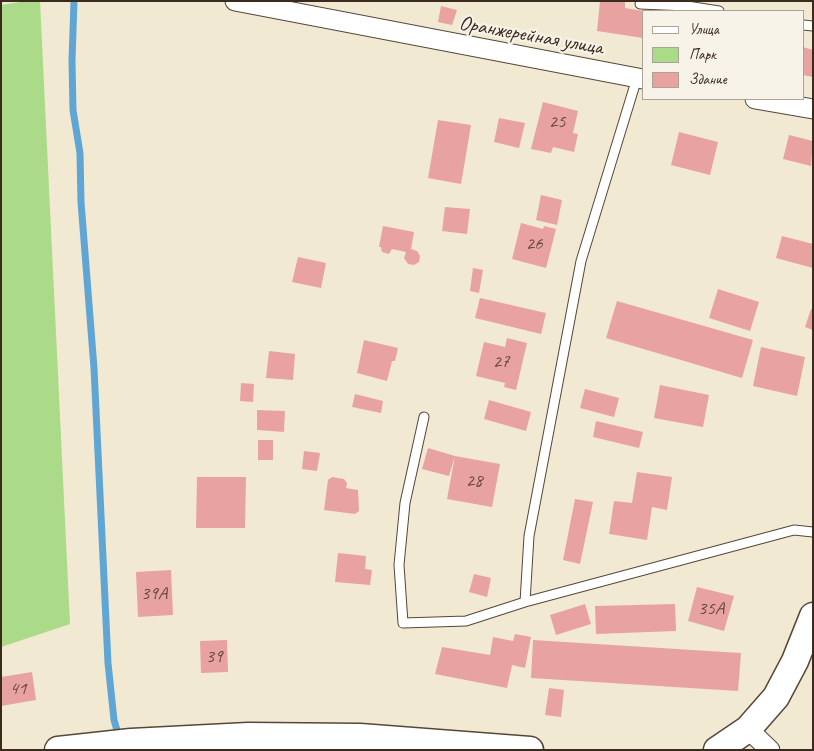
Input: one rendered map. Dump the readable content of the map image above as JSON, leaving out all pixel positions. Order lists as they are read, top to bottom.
{
  "streets": {
    "street": ["Оранжерейная улица"]
  },
  "house_numbers": [
    "25",
    "26",
    "27",
    "28",
    "39А",
    "35А",
    "39",
    "41"
  ],
  "legend": ["Улица", "Парк", "Здание"]
}
